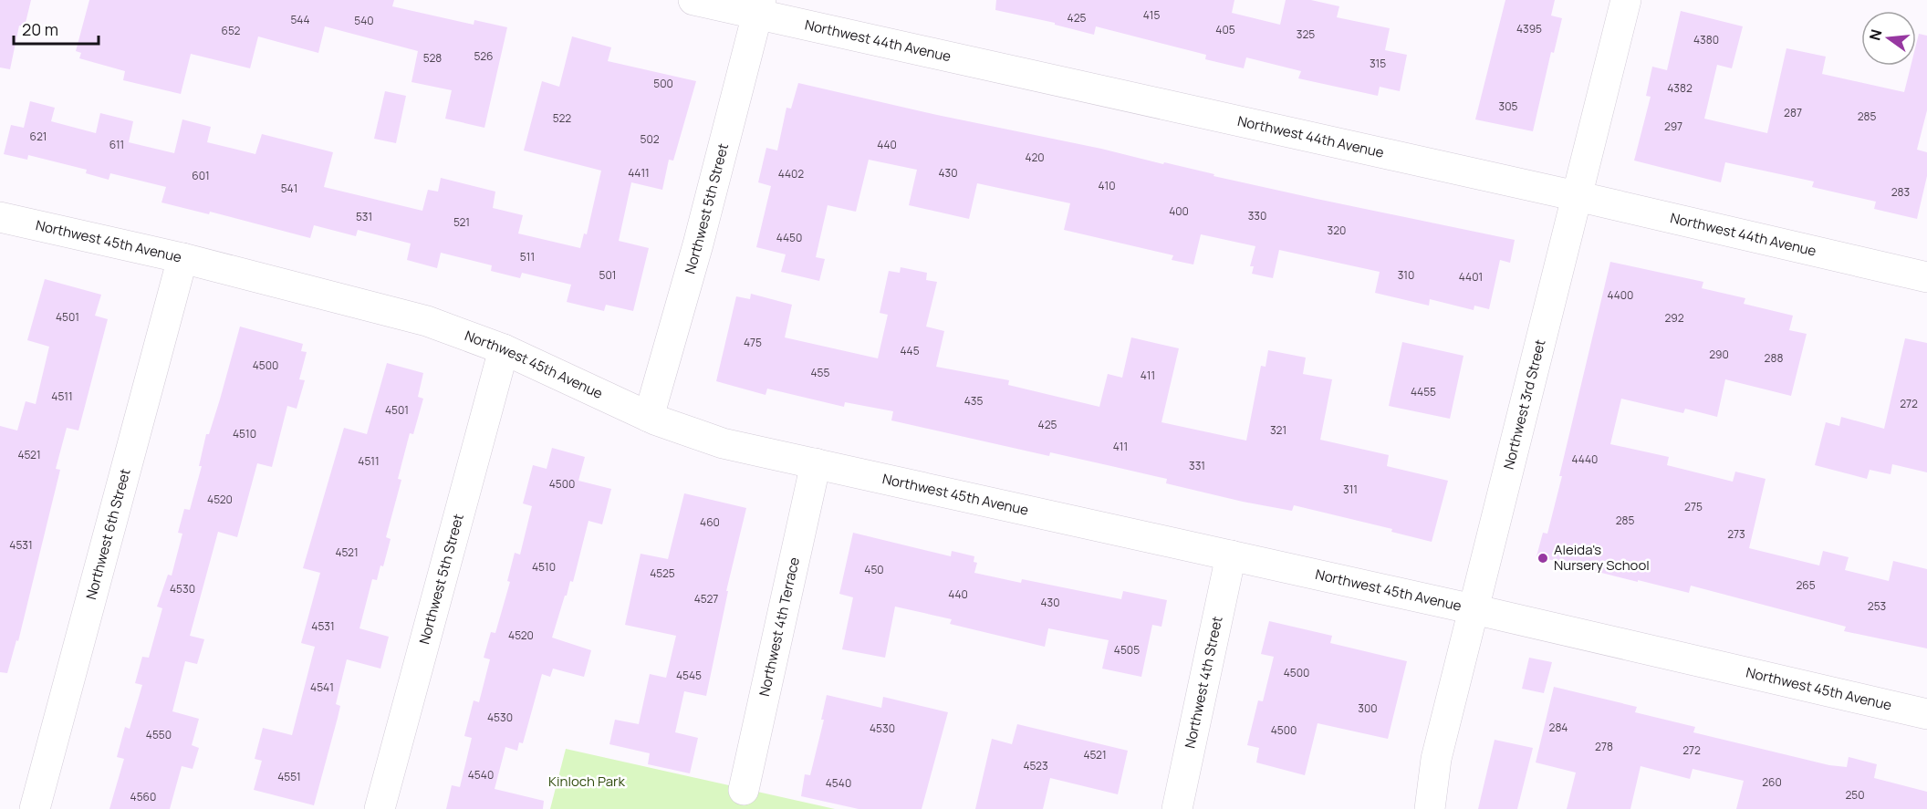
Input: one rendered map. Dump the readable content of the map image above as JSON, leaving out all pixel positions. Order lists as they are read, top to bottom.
{
  "streets": {
    "street": [
      "Northwest 44th Avenue",
      "Northwest 5th Street",
      "Northwest 45th Avenue",
      "Northwest 3rd Street",
      "Northwest 6th Street",
      "Northwest 4th Terrace",
      "Northwest 4th Street"
    ]
  },
  "crossings": [
    ["Northwest 44th Avenue", "Northwest 5th Street"],
    ["Northwest 44th Avenue", "Northwest 3rd Street"],
    ["Northwest 5th Street", "Northwest 45th Avenue"],
    ["Northwest 45th Avenue", "Northwest 3rd Street"],
    ["Northwest 45th Avenue", "Northwest 6th Street"],
    ["Northwest 45th Avenue", "Northwest 4th Terrace"],
    ["Northwest 45th Avenue", "Northwest 4th Street"]
  ],
  "parks": ["Kinloch Park"],
  "places": ["Aleida's Nursery School"],
  "house_numbers": [
    "415",
    "425",
    "544",
    "540",
    "4395",
    "405",
    "652",
    "325",
    "4380",
    "526",
    "528",
    "315",
    "500",
    "4382",
    "305",
    "287",
    "285",
    "522",
    "297",
    "621",
    "502",
    "611",
    "440",
    "420",
    "4411",
    "430",
    "4402",
    "601",
    "410",
    "541",
    "283",
    "400",
    "330",
    "531",
    "521",
    "320",
    "4450",
    "511",
    "501",
    "310",
    "4401",
    "4400",
    "4501",
    "292",
    "475",
    "445",
    "290",
    "288",
    "4500",
    "455",
    "411",
    "4455",
    "4511",
    "435",
    "272",
    "4501",
    "425",
    "321",
    "4510",
    "411",
    "4521",
    "4440",
    "4511",
    "331",
    "4500",
    "311",
    "4520",
    "275",
    "285",
    "460",
    "273",
    "4531",
    "4521",
    "4510",
    "450",
    "4525",
    "265",
    "4530",
    "440",
    "4527",
    "430",
    "253",
    "4531",
    "4520",
    "4505",
    "4500",
    "4545",
    "4541",
    "300",
    "4530",
    "284",
    "4530",
    "4500",
    "4550",
    "278",
    "272",
    "4521",
    "4523",
    "4540",
    "4551",
    "260",
    "4540",
    "250",
    "4560"
  ],
  "scale_bar": "20 m",
  "north": "left"
}
